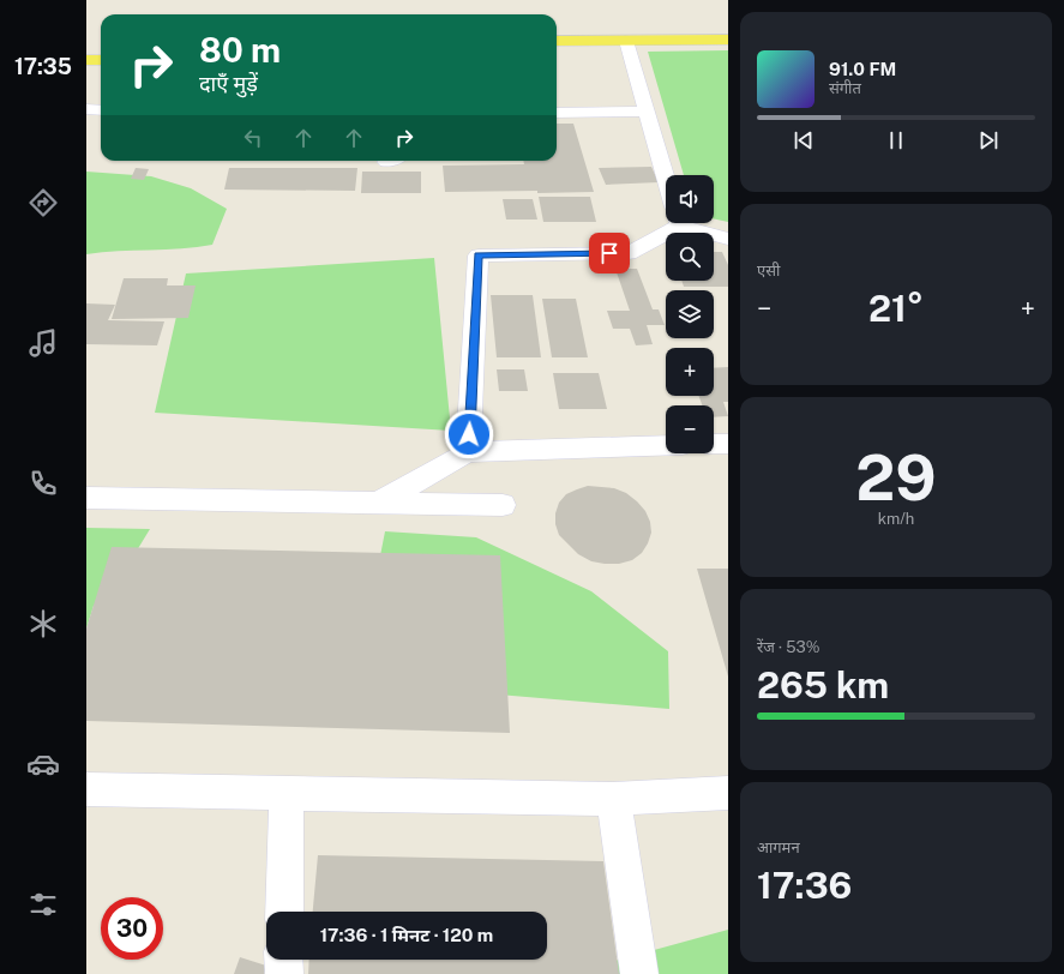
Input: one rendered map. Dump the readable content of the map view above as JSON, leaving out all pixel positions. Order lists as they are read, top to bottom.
{
  "page": {
    "tabs": "17:35",
    "turn": ["80 m", "दाएँ मुड़ें"],
    "song": ["91.0 FM", "संगीत"],
    "map_buttons": ["+", "−"],
    "tile": [
      "एसी",
      ["29", "km/h"],
      ["रेंज · 53%", "265 km"],
      ["आगमन", "17:36"]
    ],
    "heat": ["−", "21°", "+"],
    "limit": "30",
    "trip": "17:36 · 1 मिनट · 120 m"
  }
}
